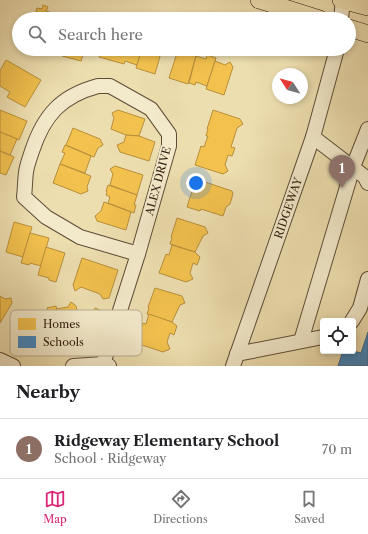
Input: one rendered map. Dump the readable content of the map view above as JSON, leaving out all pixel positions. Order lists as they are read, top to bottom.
{
  "streets": {
    "street": ["ALEX DRIVE", "RIDGEWAY"]
  },
  "legend": ["Homes", "Schools"],
  "north": "top left",
  "page": {
    "search": "Search here",
    "pins": "1",
    "heading": "Nearby",
    "list": [
      {
        "mark": "1",
        "name": "Ridgeway Elementary School",
        "note": "School · Ridgeway",
        "value": "70 m"
      }
    ],
    "nav": ["Map", "Directions", "Saved"]
  }
}
